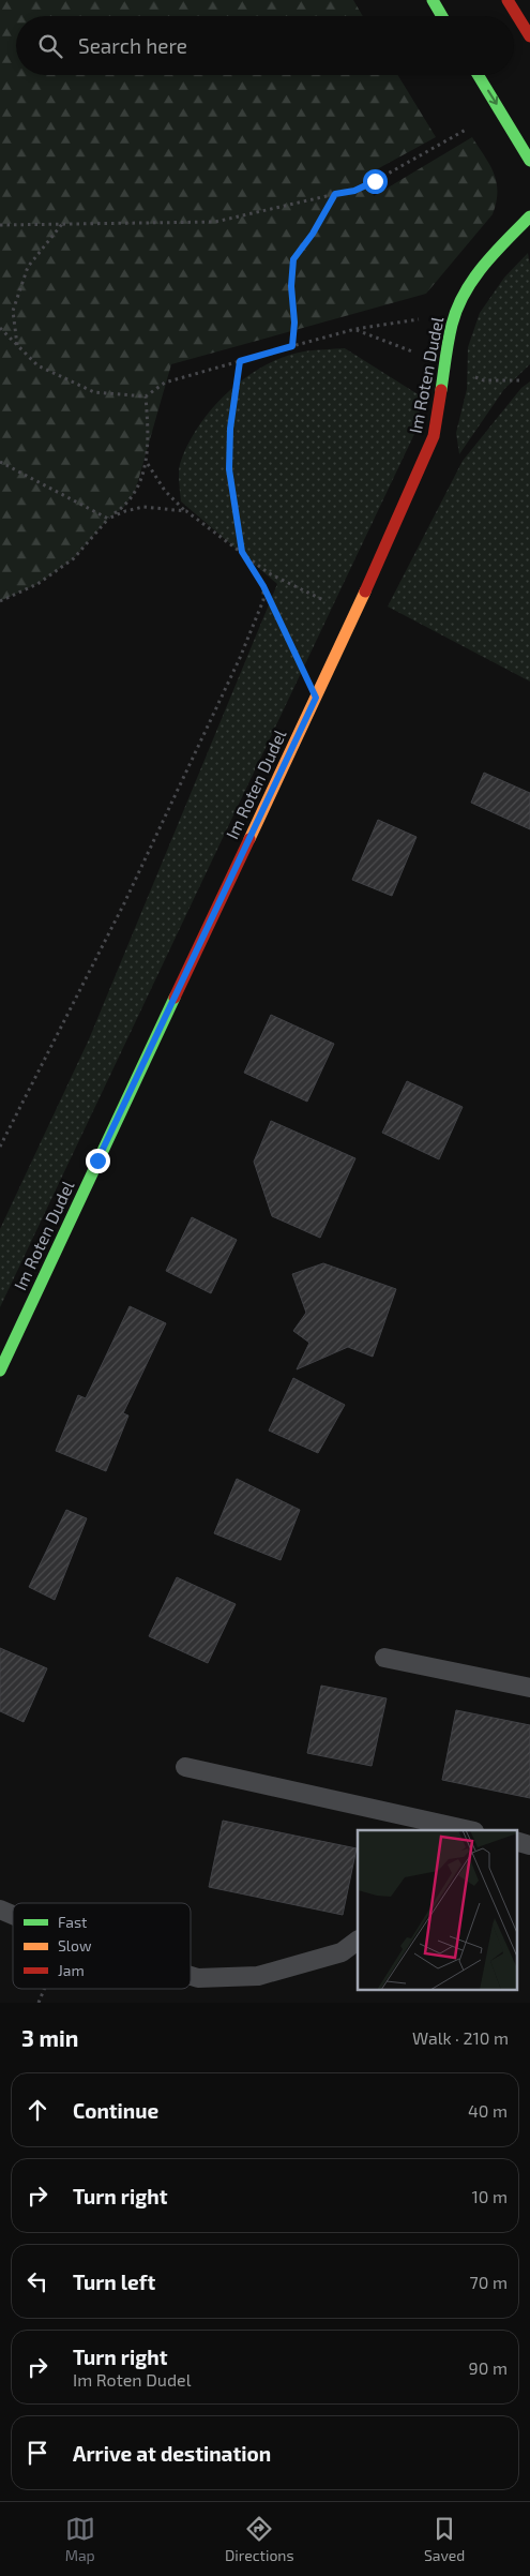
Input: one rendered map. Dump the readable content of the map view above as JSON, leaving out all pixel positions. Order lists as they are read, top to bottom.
{
  "streets": {
    "street": ["Im Roten Dudel"]
  },
  "legend": ["Fast", "Slow", "Jam"],
  "page": {
    "search": "Search here",
    "heading": ["3 min", "Walk · 210 m"],
    "list": [
      ["Continue", "40 m"],
      ["Turn right", "10 m"],
      ["Turn left", "70 m"],
      ["Turn right", "Im Roten Dudel", "90 m"],
      "Arrive at destination"
    ],
    "nav": ["Map", "Directions", "Saved"]
  }
}
